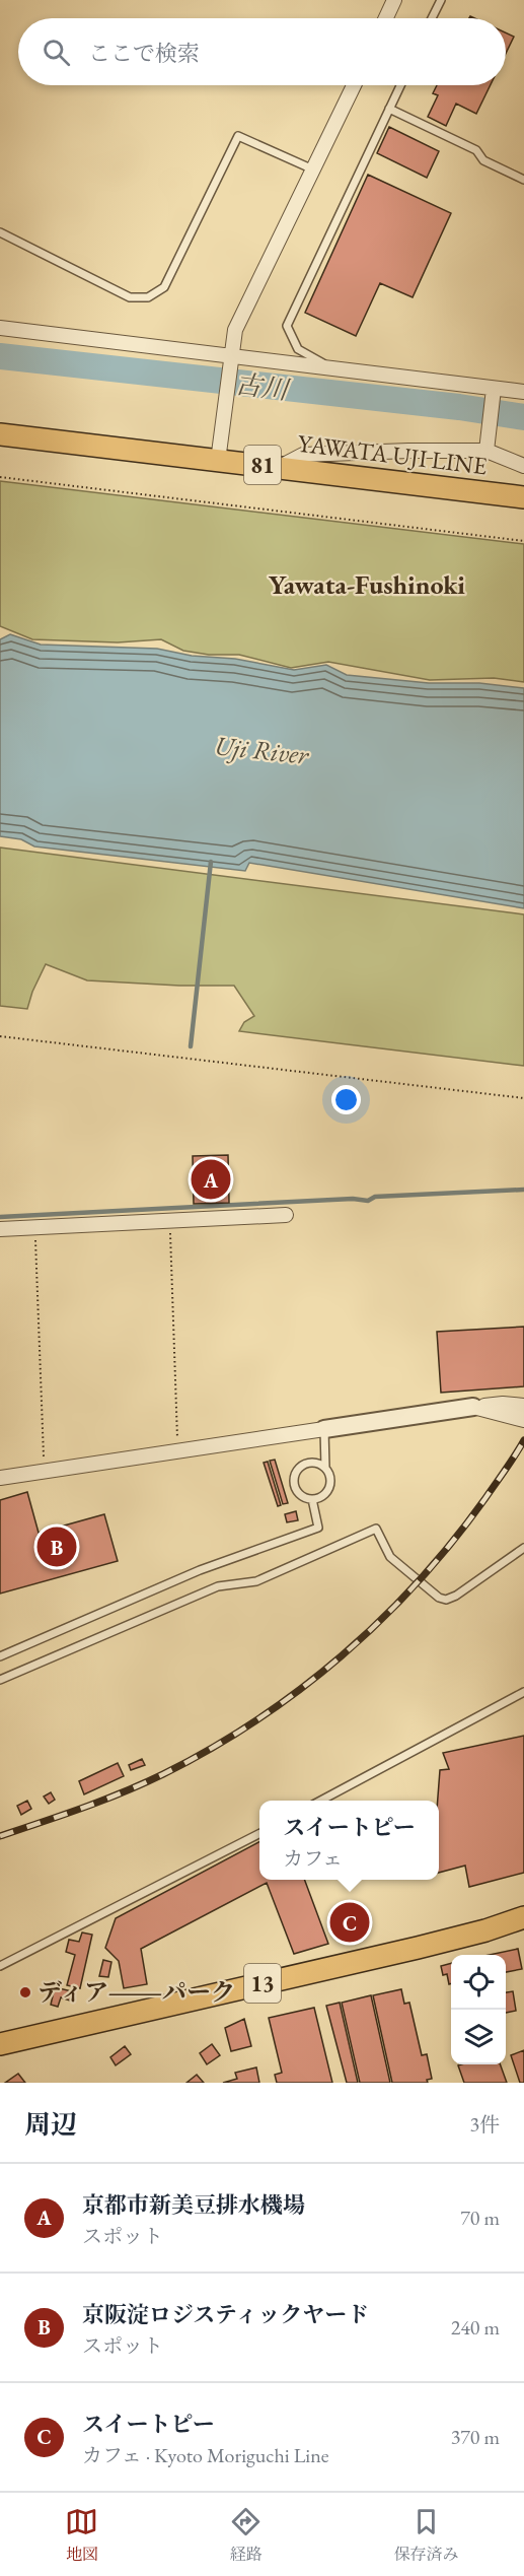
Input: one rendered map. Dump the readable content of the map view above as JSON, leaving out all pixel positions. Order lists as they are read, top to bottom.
{
  "streets": {
    "main road": ["YAWATA UJI LINE", "81", "13"]
  },
  "districts": ["Yawata-Fushinoki"],
  "water": ["古川", "Uji River"],
  "places": ["ディア―パーク"],
  "page": {
    "search": "ここで検索",
    "pins": ["A", "B", "C"],
    "popup": ["スイートピー", "カフェ"],
    "heading": ["周辺", "3件"],
    "list": [
      {
        "mark": "A",
        "name": "京都市新美豆排水機場",
        "note": "スポット",
        "value": "70 m"
      },
      {
        "mark": "B",
        "name": "京阪淀ロジスティックヤード",
        "note": "スポット",
        "value": "240 m"
      },
      {
        "mark": "C",
        "name": "スイートピー",
        "note": "カフェ · Kyoto Moriguchi Line",
        "value": "370 m"
      }
    ],
    "nav": ["地図", "経路", "保存済み"]
  }
}
